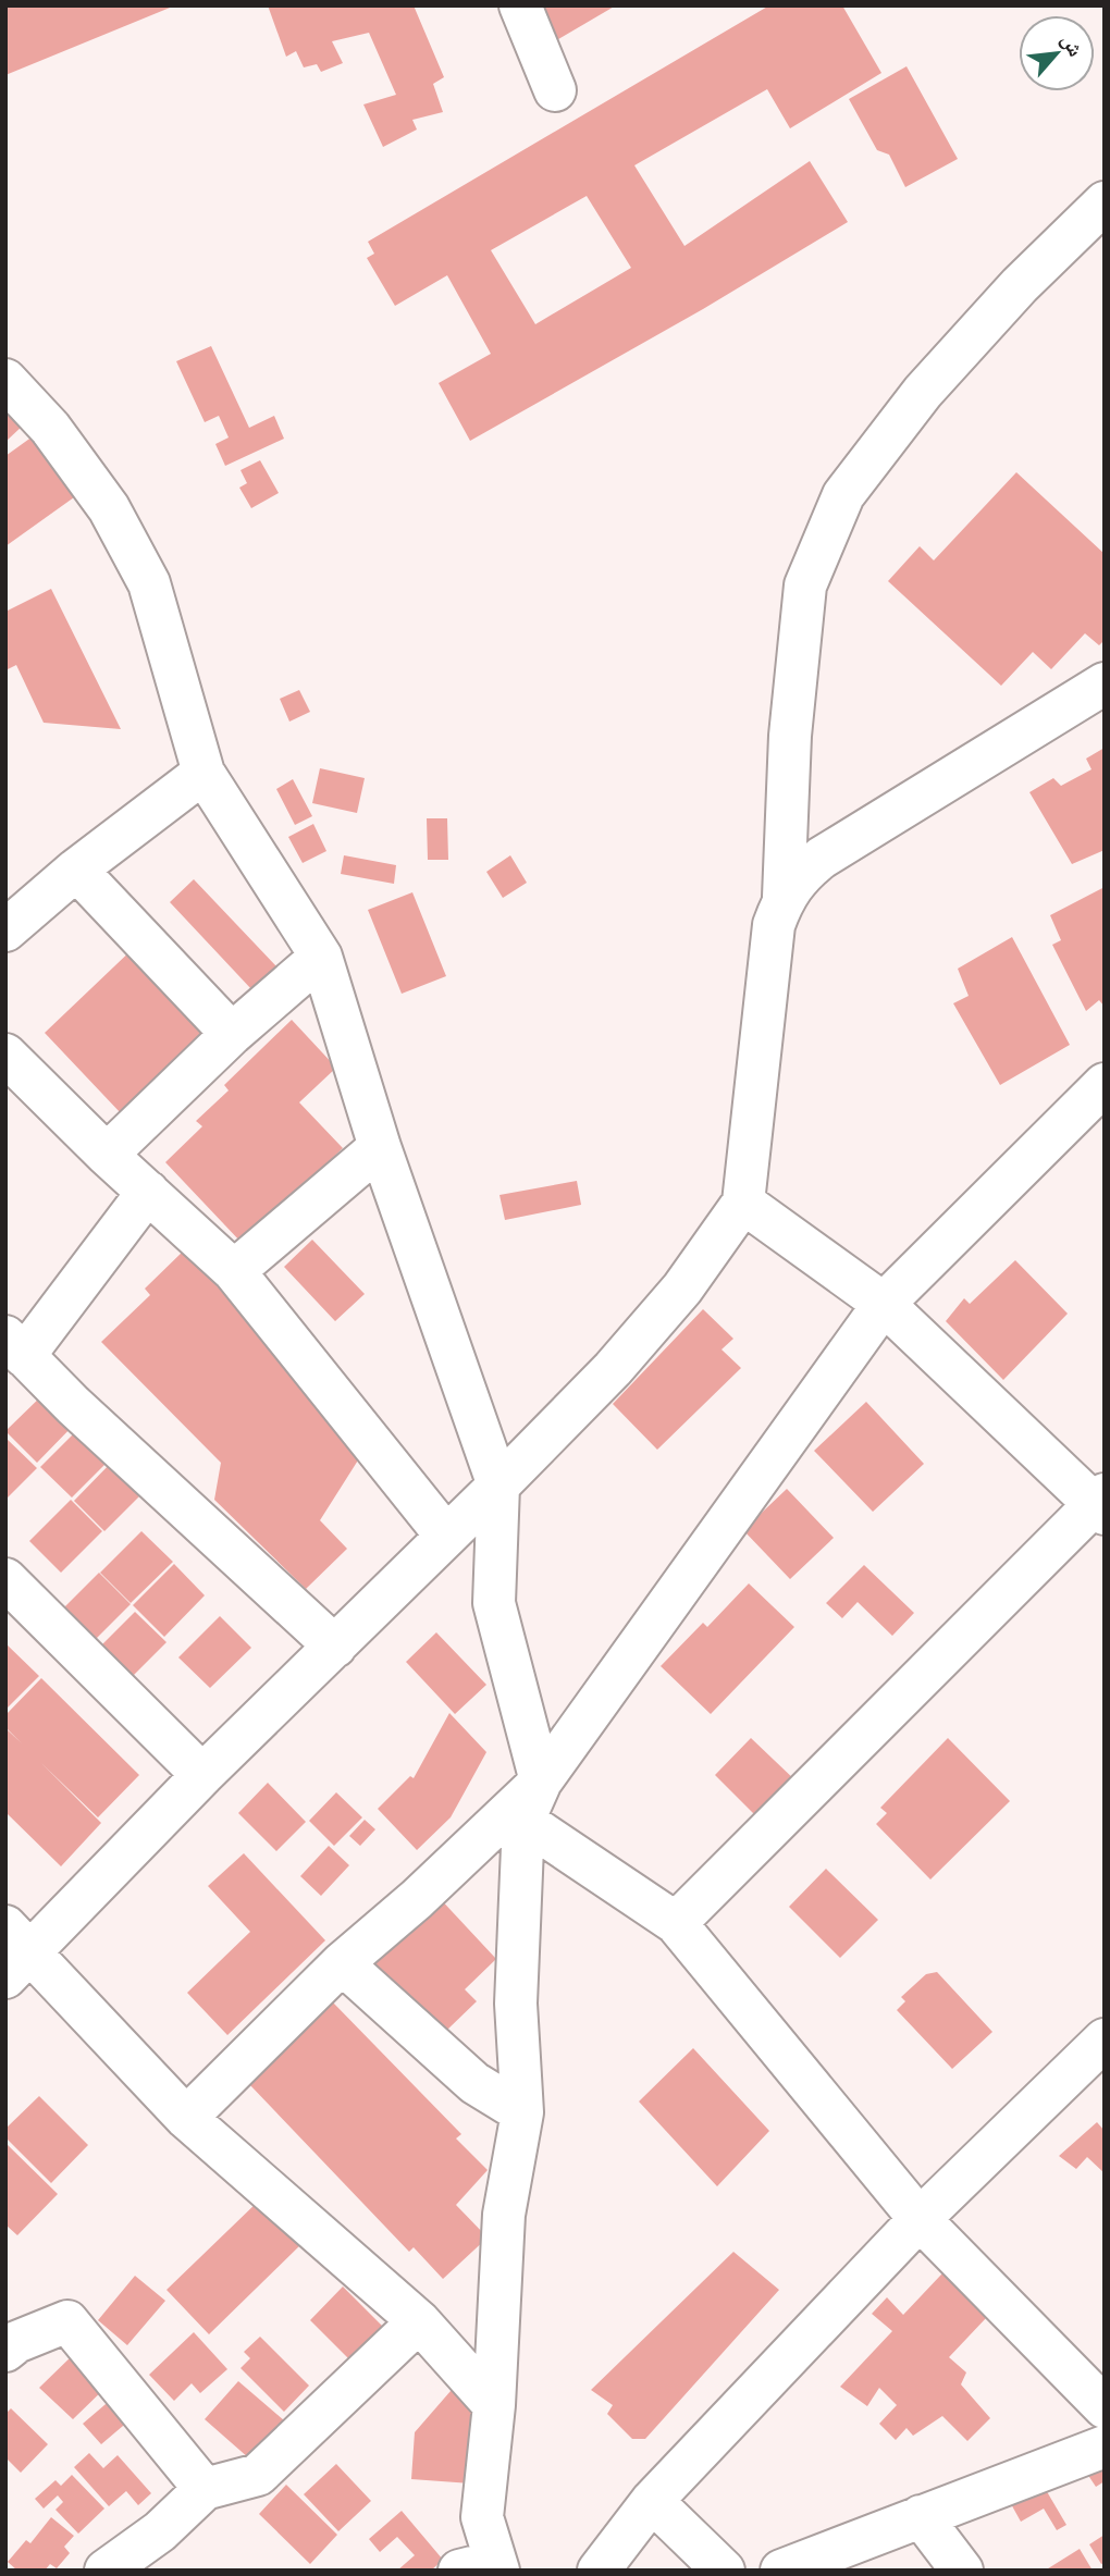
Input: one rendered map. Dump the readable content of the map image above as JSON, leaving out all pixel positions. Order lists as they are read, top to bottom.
{
  "north": "top right"
}
